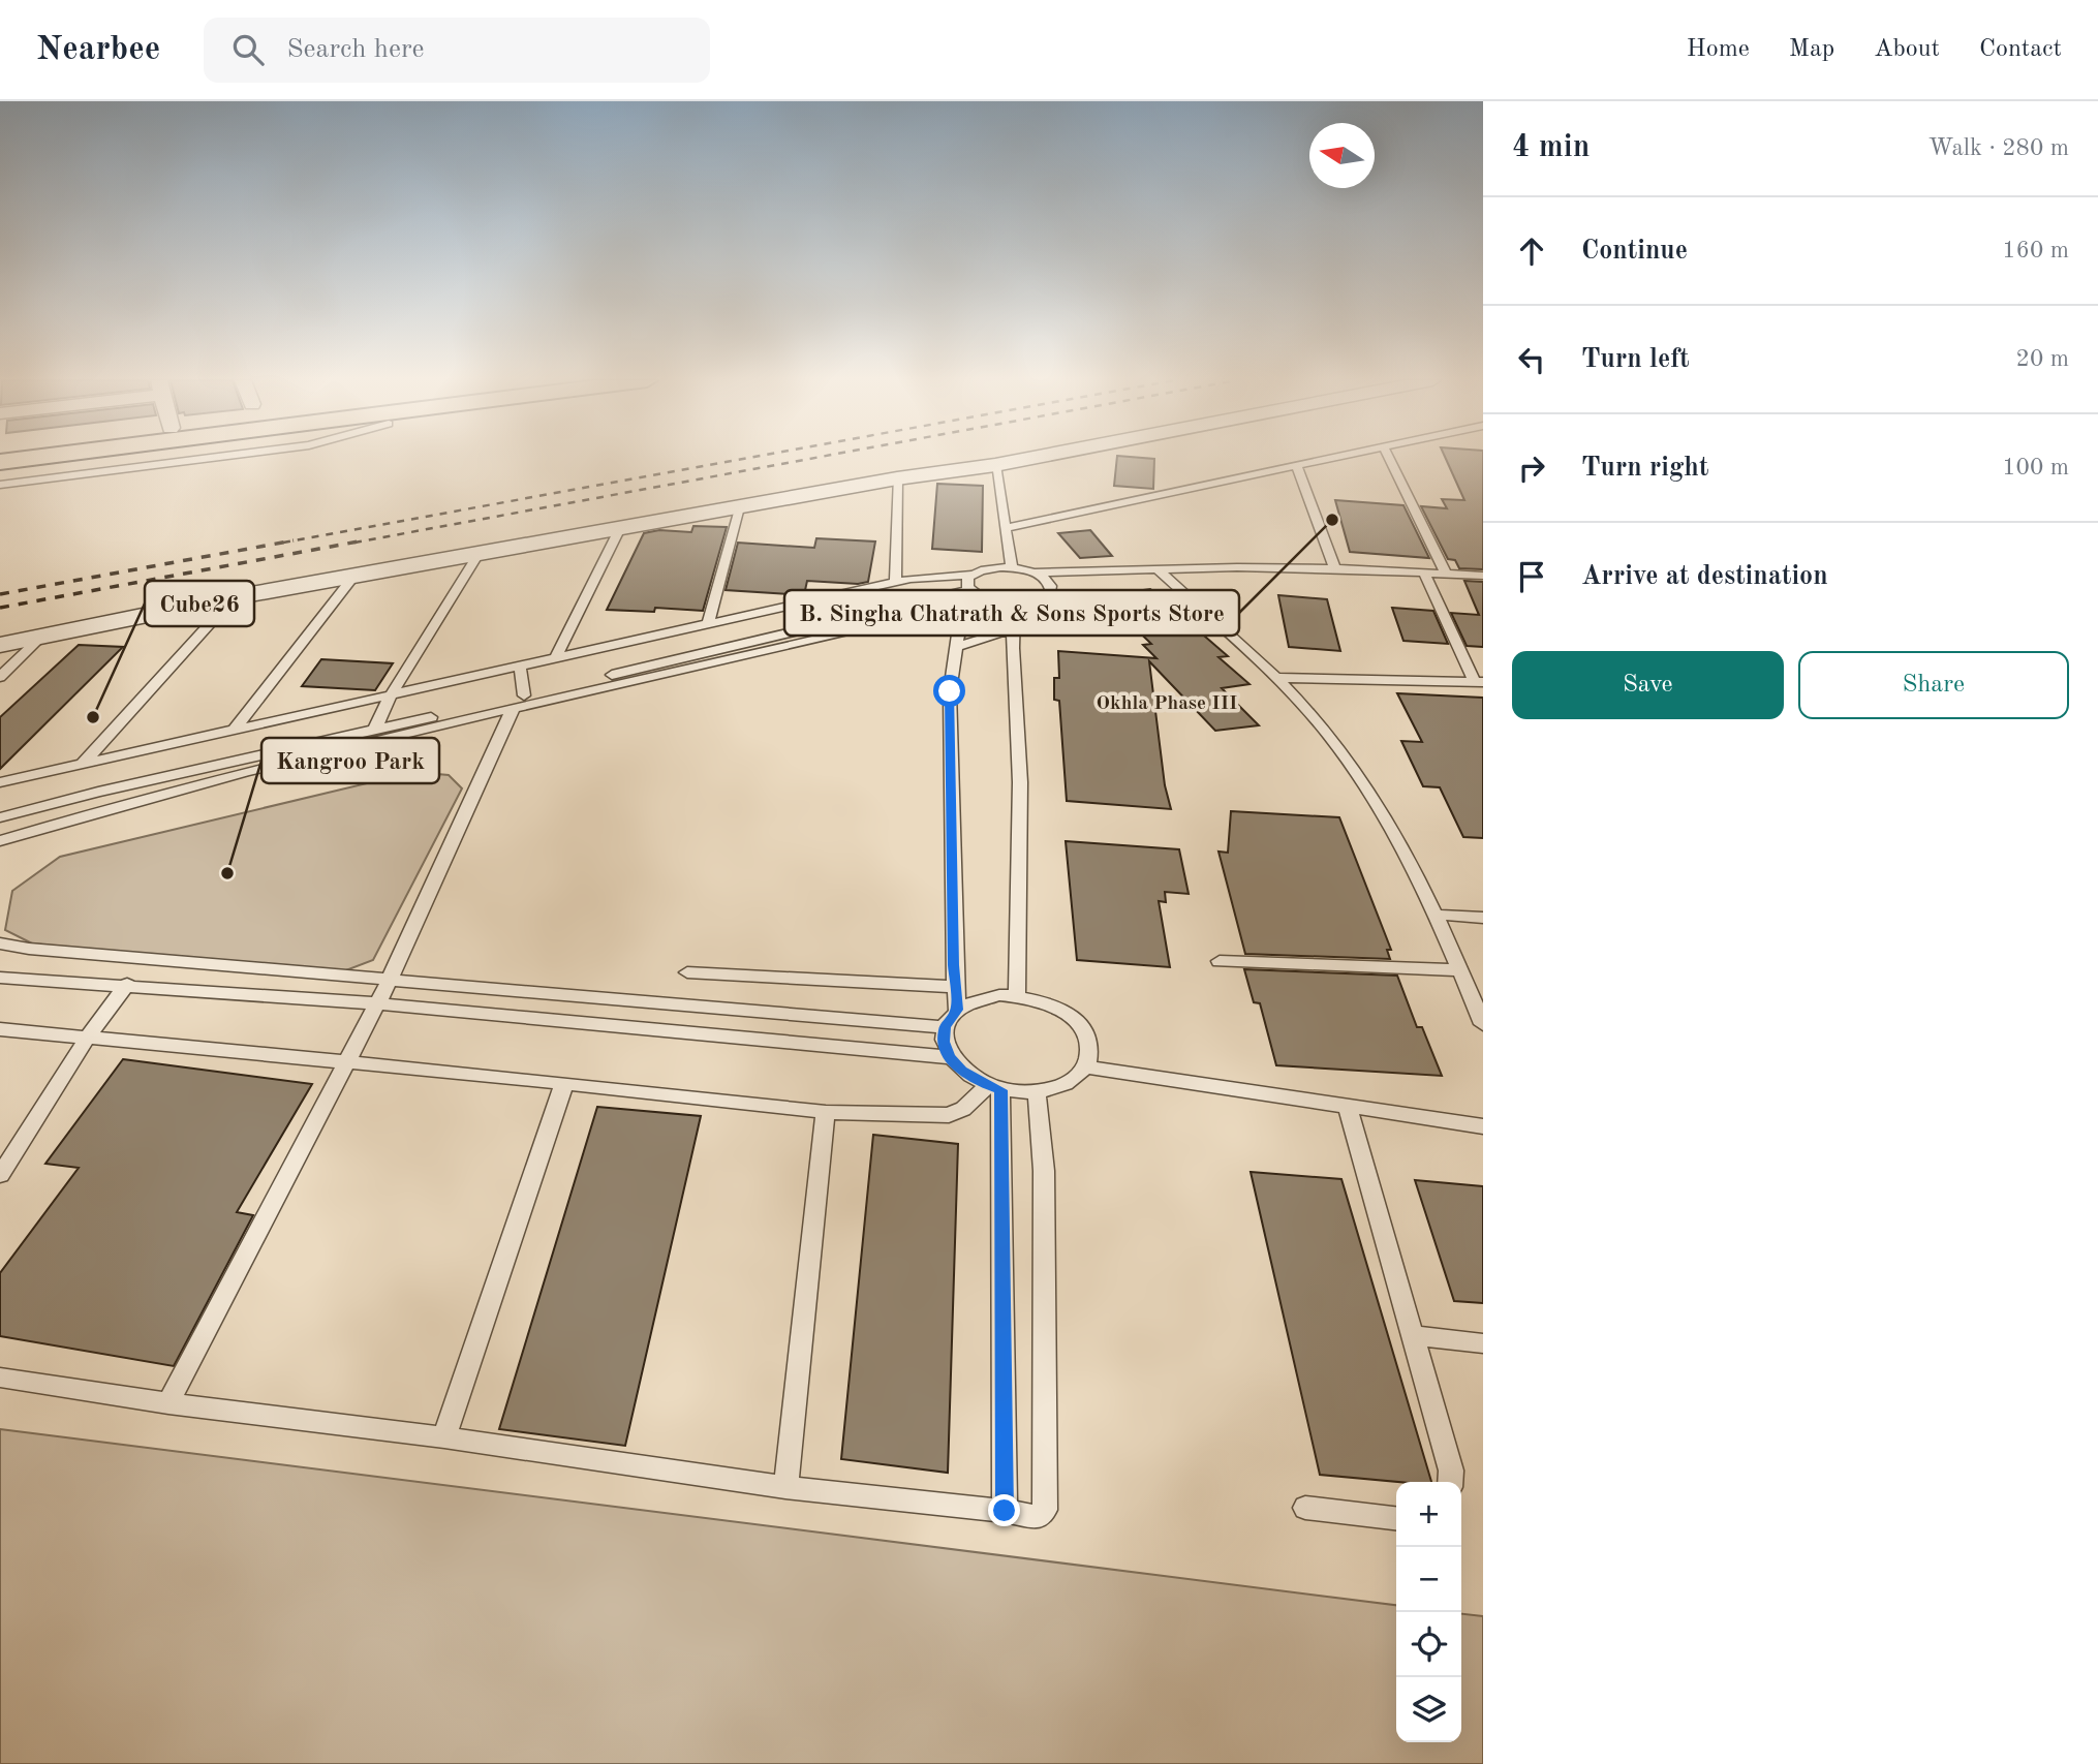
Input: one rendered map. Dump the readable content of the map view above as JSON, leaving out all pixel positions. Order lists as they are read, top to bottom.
{
  "districts": ["Okhla Phase III"],
  "places": ["B. Singha Chatrath & Sons Sports Store", "Cube26", "Kangroo Park"],
  "north": "left",
  "page": {
    "header": "Nearbee",
    "search": "Search here",
    "nav": [
      "Home",
      "Map",
      "About",
      "Contact"
    ],
    "heading": ["4 min", "Walk · 280 m"],
    "list": [
      ["Continue", "160 m"],
      ["Turn left", "20 m"],
      ["Turn right", "100 m"],
      "Arrive at destination"
    ],
    "buttons": ["Save", "Share"],
    "map_buttons": ["+", "−"]
  }
}
